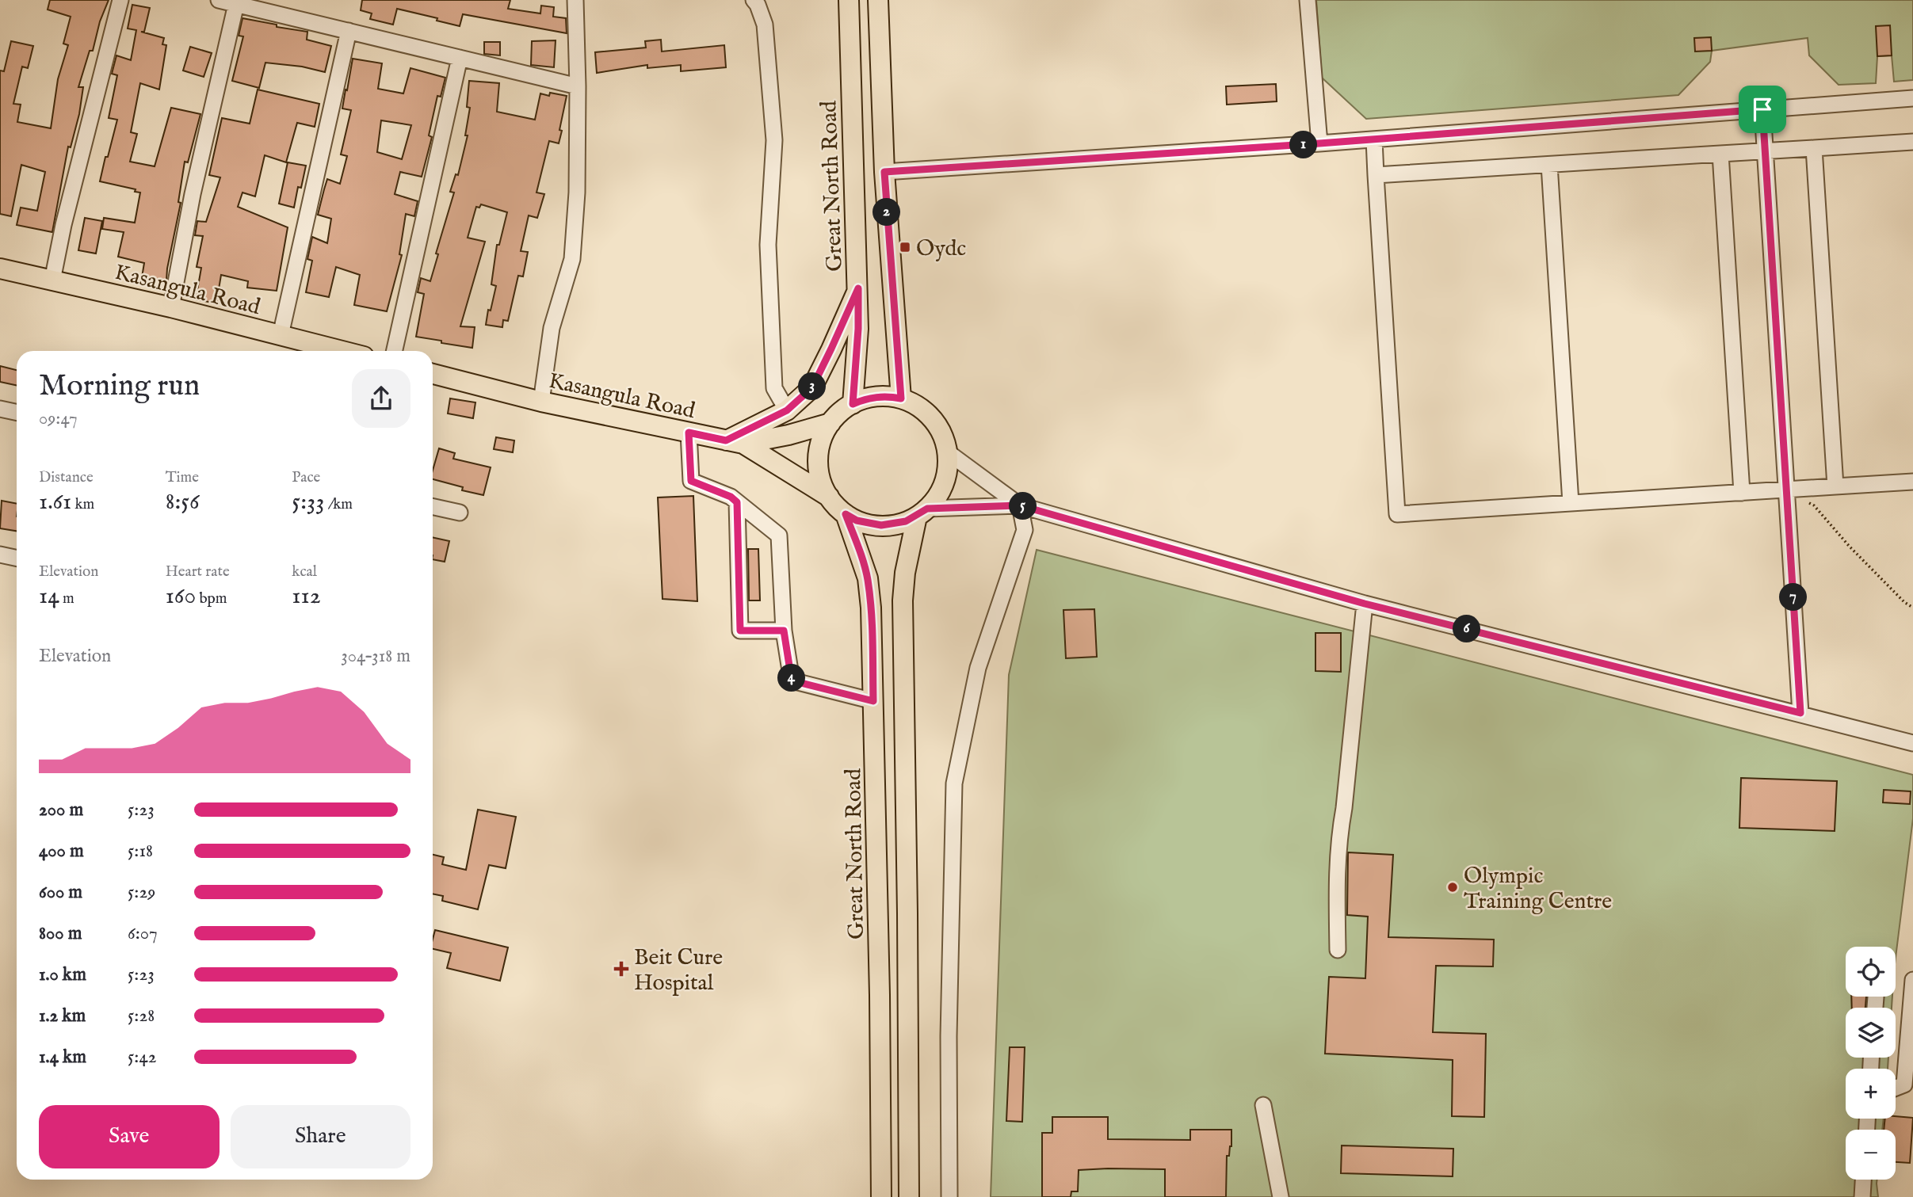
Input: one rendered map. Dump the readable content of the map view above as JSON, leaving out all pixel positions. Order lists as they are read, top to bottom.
{
  "streets": {
    "main road": ["Great North Road", "Kasangula Road"]
  },
  "crossings": [
    ["Great North Road", "Kasangula Road"]
  ],
  "places": {
    "transit": ["Oydc"],
    "other": ["Olympic Training Centre"],
    "health": ["Beit Cure Hospital"]
  },
  "page": {
    "pins": [
      "1",
      "2",
      "3",
      "5",
      "7",
      "6",
      "4"
    ],
    "heading": ["Morning run", "09:47"],
    "stats": [
      ["Distance", "1.61 km"],
      ["Time", "8:56"],
      ["Pace", "5:33 /km"],
      ["Elevation", "14 m"],
      ["Heart rate", "160 bpm"],
      ["kcal", "112"]
    ],
    "chart": ["Elevation", "304–318 m"],
    "list": [
      {
        "name": "200 m",
        "note": "5:23"
      },
      {
        "name": "400 m",
        "note": "5:18"
      },
      {
        "name": "600 m",
        "note": "5:29"
      },
      {
        "name": "800 m",
        "note": "6:07"
      },
      {
        "name": "1.0 km",
        "note": "5:23"
      },
      {
        "name": "1.2 km",
        "note": "5:28"
      },
      {
        "name": "1.4 km",
        "note": "5:42"
      }
    ],
    "map_buttons": ["+", "−"],
    "buttons": ["Save", "Share"]
  }
}
